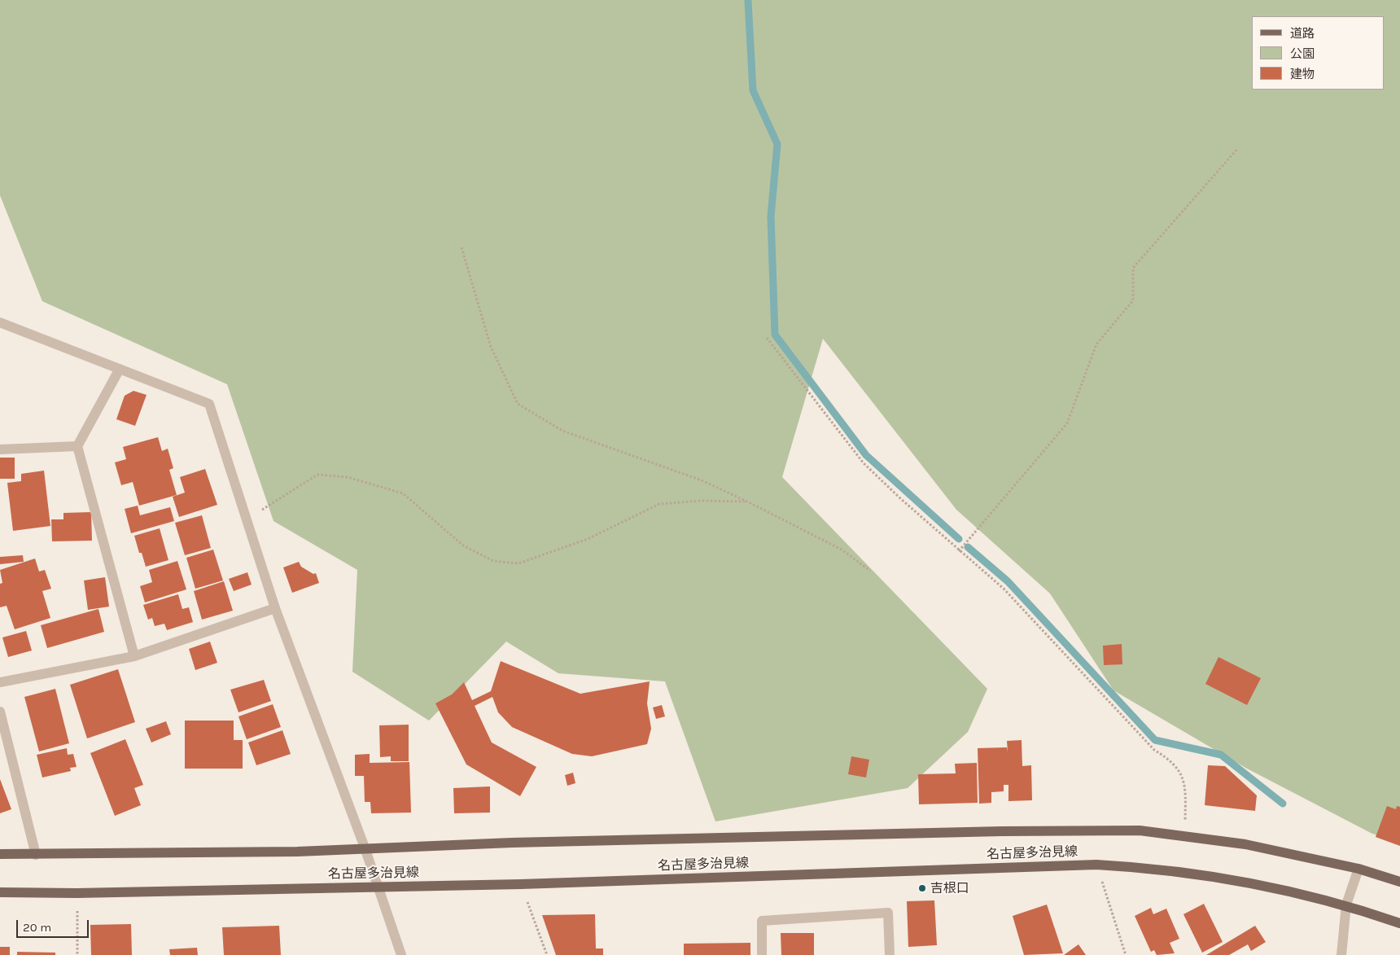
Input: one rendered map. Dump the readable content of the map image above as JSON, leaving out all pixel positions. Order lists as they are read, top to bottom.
{
  "streets": {
    "main road": ["名古屋多治見線"]
  },
  "places": ["吉根口"],
  "legend": ["道路", "公園", "建物"],
  "scale_bar": "20 m"
}
